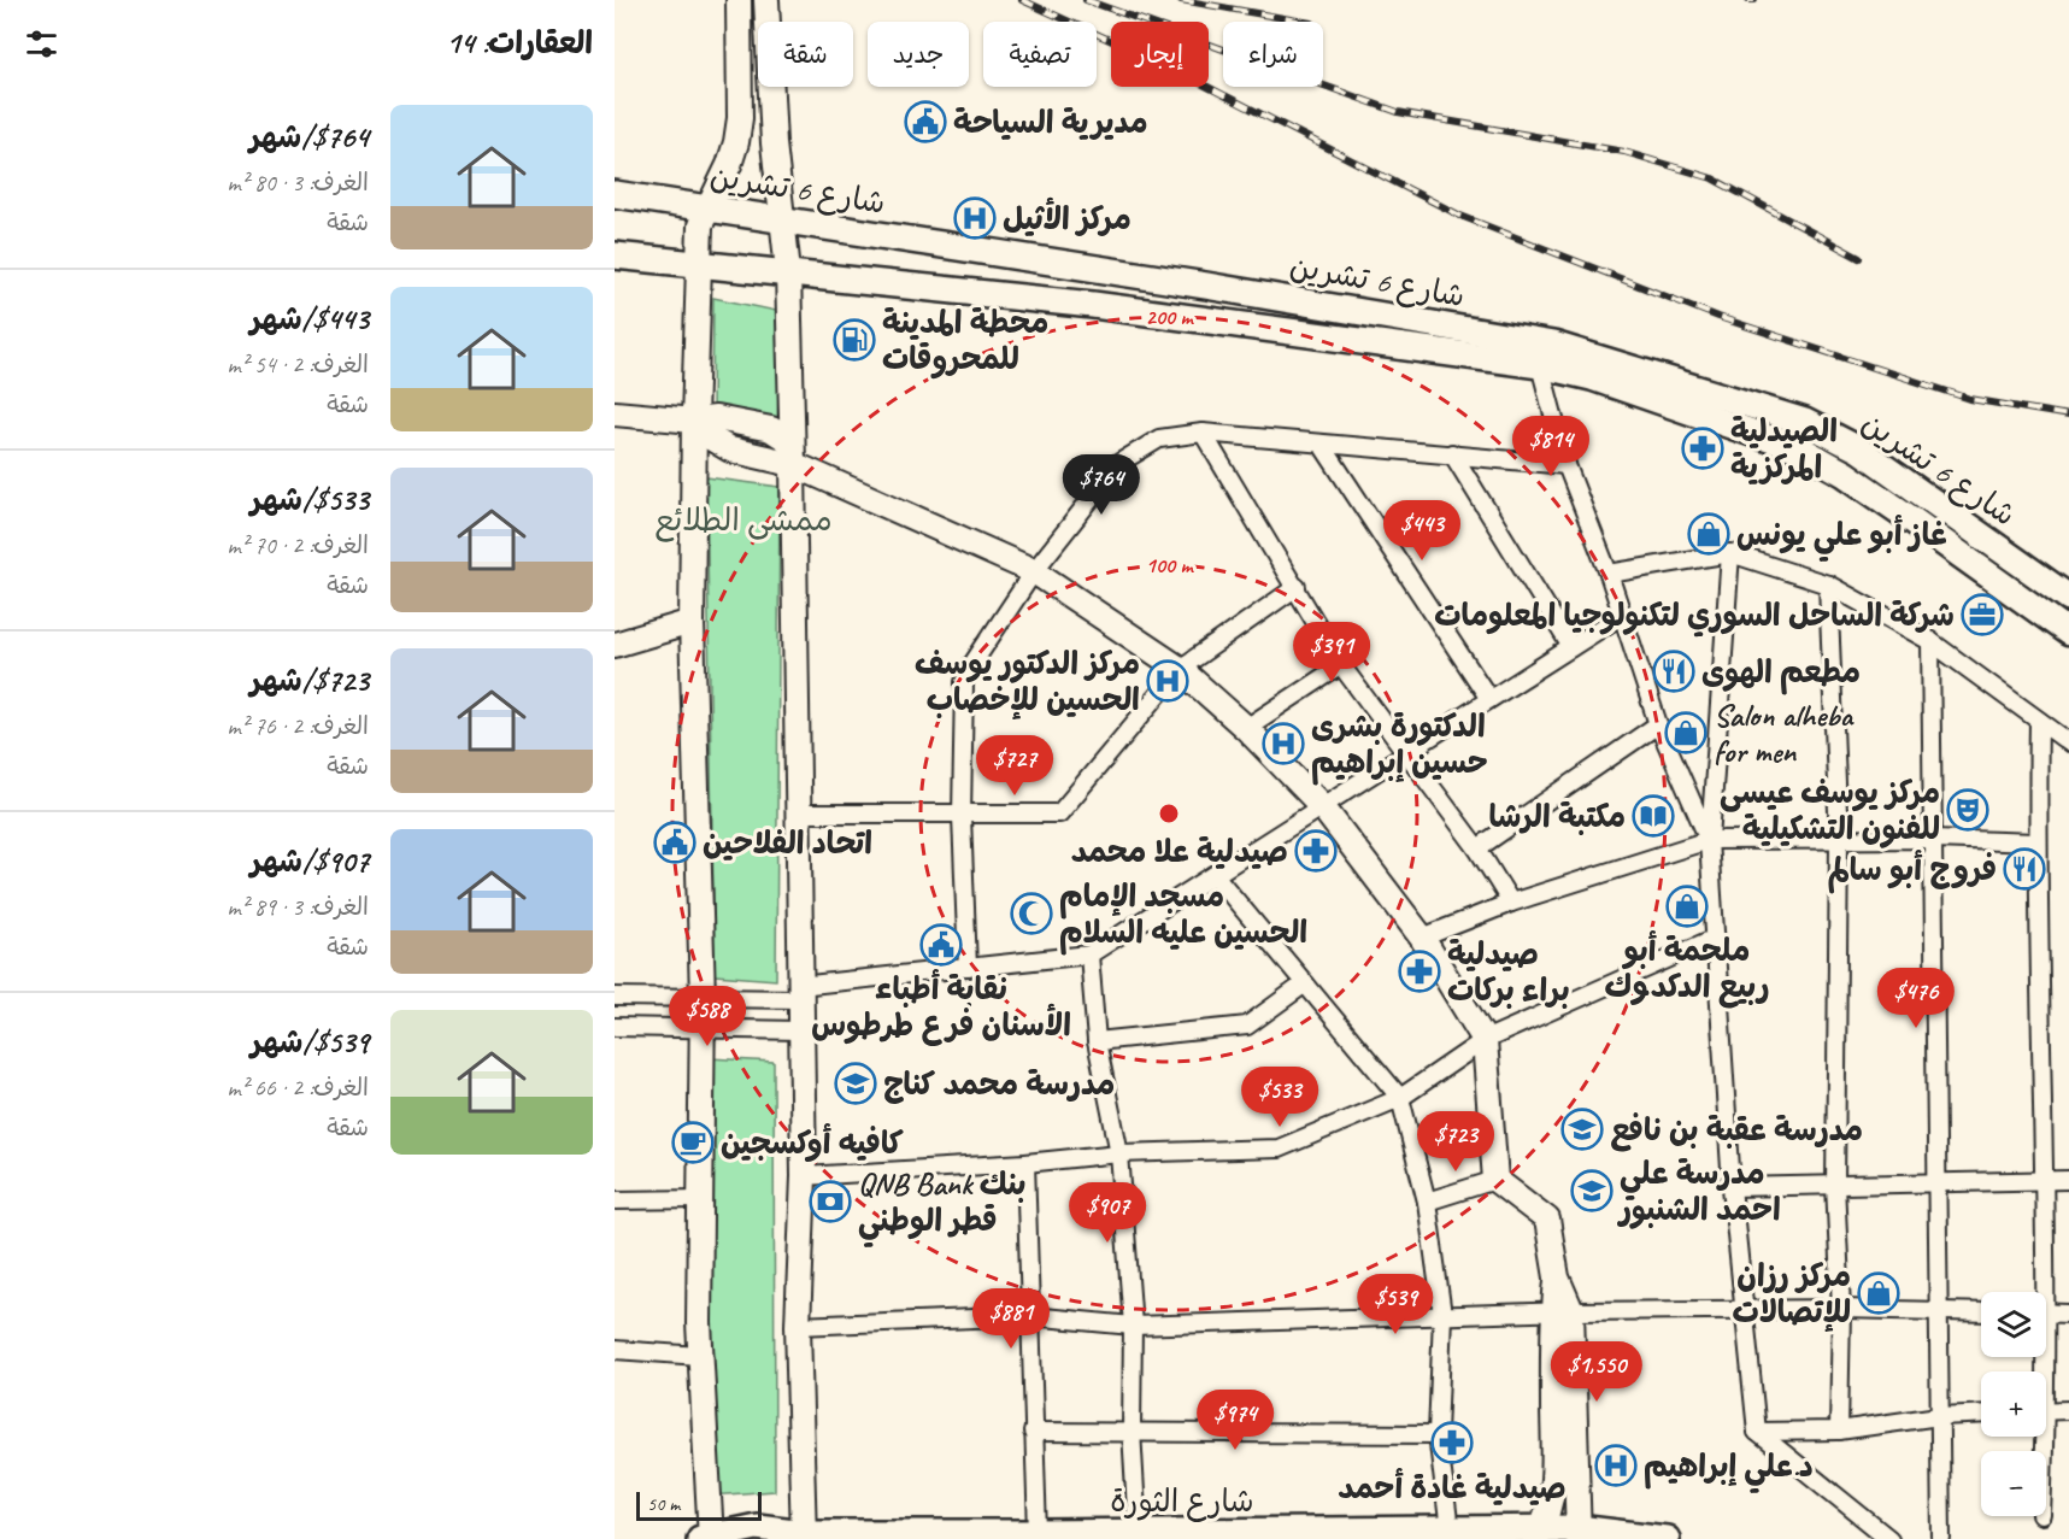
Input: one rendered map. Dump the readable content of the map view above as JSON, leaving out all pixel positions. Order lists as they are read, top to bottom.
{
  "streets": {
    "main road": ["شارع 6 تشرين", "شارع الثورة"]
  },
  "parks": ["ممشى الطلائع"],
  "places": {
    "public building": ["مديرية السياحة", "اتحاد الفلاحين", "نقابة أطباء الأسنان فرع طرطوس"],
    "hospital": [
      "مركز الأثيل",
      "مركز الدكتور يوسف الحسين للإخصاب",
      "الدكتورة بشرى حسين إبراهيم",
      "د.علي إبراهيم"
    ],
    "fuel station": ["محطة المدينة للمحروقات"],
    "pharmacy": [
      "الصيدلية المركزية",
      "صيدلية علا محمد",
      "صيدلية براء بركات",
      "صيدلية غادة أحمد"
    ],
    "shop": [
      "غاز أبو علي يونس",
      "Salon alheba for men",
      "ملحمة أبو ربيع الدكدوك",
      "مركز رزان للإتصالات"
    ],
    "office": ["شركة الساحل السوري لتكنولوجيا المعلومات"],
    "restaurant": ["مطعم الهوى", "فروج أبو سالم"],
    "theatre": ["مركز يوسف عيسى للفنون التشكيلية"],
    "library": ["مكتبة الرشا"],
    "mosque": ["مسجد الإمام الحسين عليه السلام"],
    "school or university": ["مدرسة محمد كناج", "مدرسة عقبة بن نافع", "مدرسة علي احمد الشنبور"],
    "cafe": ["كافيه أوكسجين"],
    "bank": ["QNB Bank بنك قطر الوطني"]
  },
  "scale_bar": "50 m",
  "page": {
    "heading": "العقارات: 14",
    "chip": [
      "شراء",
      "إيجار",
      "تصفية",
      "جديد",
      "شقة"
    ],
    "list": [
      {
        "name": "$764/شهر",
        "note": "الغرف: 3 · 80 m² · شقة"
      },
      {
        "name": "$443/شهر",
        "note": "الغرف: 2 · 54 m² · شقة"
      },
      {
        "name": "$533/شهر",
        "note": "الغرف: 2 · 70 m² · شقة"
      },
      {
        "name": "$723/شهر",
        "note": "الغرف: 2 · 76 m² · شقة"
      },
      {
        "name": "$907/شهر",
        "note": "الغرف: 3 · 89 m² · شقة"
      },
      {
        "name": "$539/شهر",
        "note": "الغرف: 2 · 66 m² · شقة"
      }
    ],
    "price": [
      "$814",
      "$764",
      "$443",
      "$391",
      "$727",
      "$476",
      "$588",
      "$533",
      "$723",
      "$907",
      "$539",
      "$881",
      "$1,550",
      "$974"
    ],
    "map_buttons": ["+", "−"],
    "scale": "50 m"
  },
  "rings": ["200 m", "100 m"]
}
